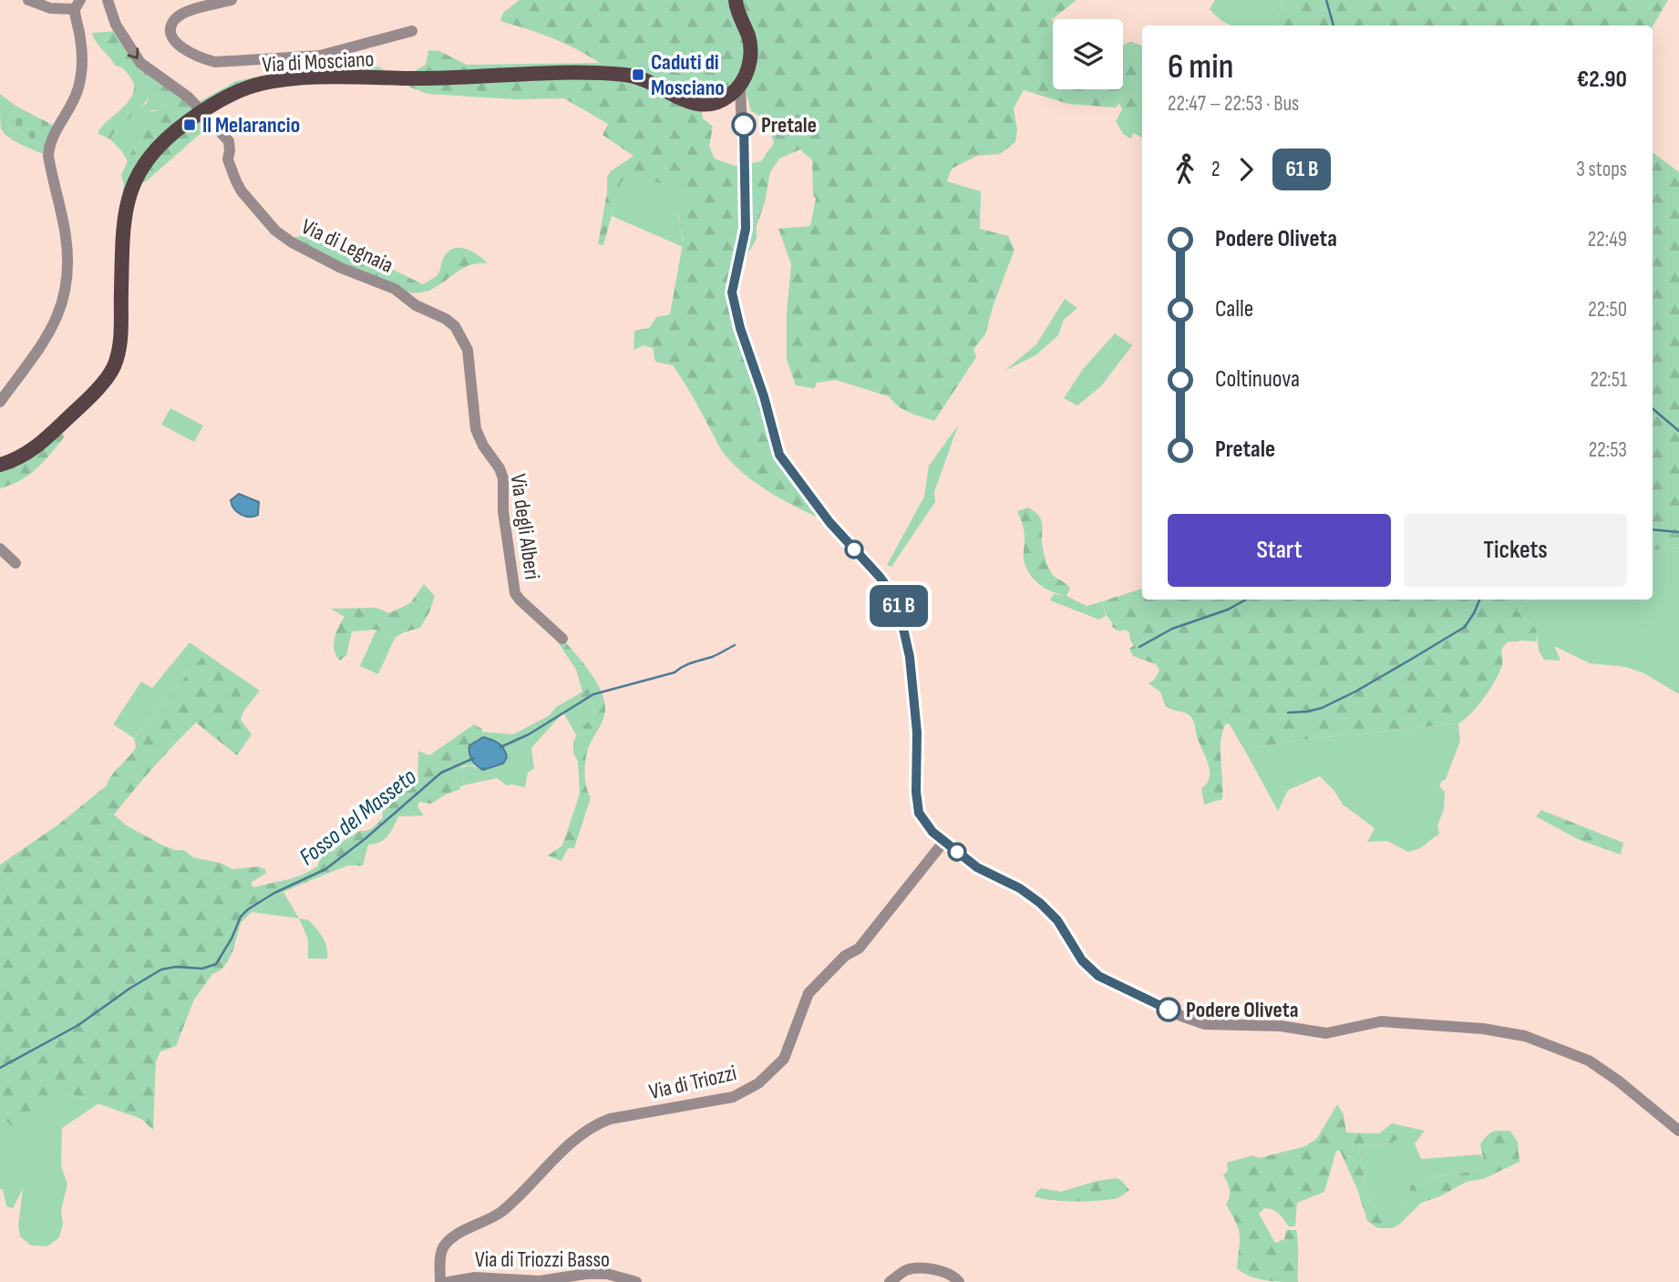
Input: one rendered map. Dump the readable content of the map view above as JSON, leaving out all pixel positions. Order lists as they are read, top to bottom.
{
  "streets": {
    "main road": ["Via di Mosciano"],
    "street": [
      "Via di Legnaia",
      "Via degli Alberi",
      "Via di Triozzi",
      "Via di Triozzi Basso"
    ]
  },
  "crossings": [
    ["Via di Mosciano", "Via di Legnaia"],
    ["Via di Legnaia", "Via degli Alberi"]
  ],
  "water": ["Fosso del Masseto"],
  "places": {
    "transit": ["Caduti di Mosciano", "Il Melarancio"],
    "other": ["Pretale", "Podere Oliveta"]
  },
  "page": {
    "on_map": "61 B",
    "heading": ["6 min", "22:47 – 22:53 · Bus", "€2.90"],
    "legs": ["2", "61 B", "3 stops"],
    "list": [
      {
        "name": "Podere Oliveta",
        "value": "22:49"
      },
      {
        "name": "Calle",
        "value": "22:50"
      },
      {
        "name": "Coltinuova",
        "value": "22:51"
      },
      {
        "name": "Pretale",
        "value": "22:53"
      }
    ],
    "buttons": ["Start", "Tickets"]
  }
}
